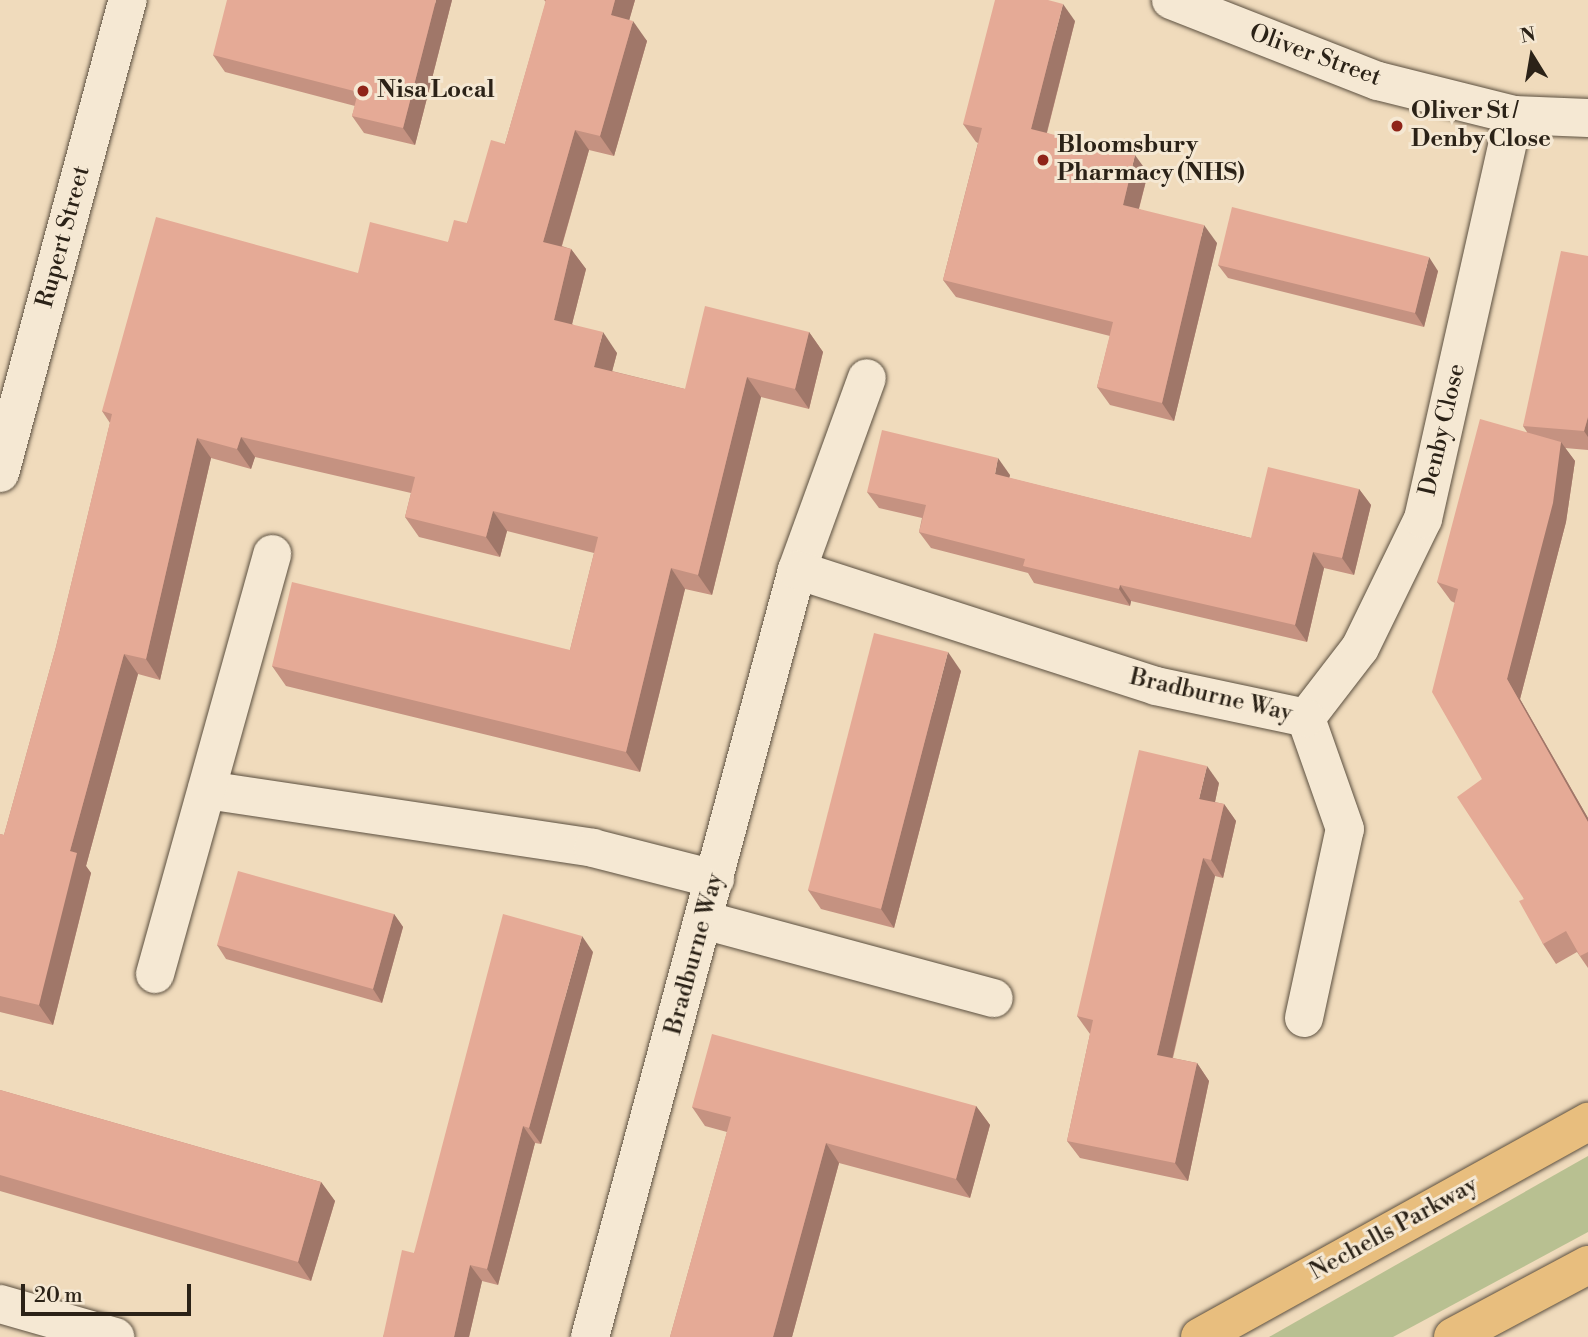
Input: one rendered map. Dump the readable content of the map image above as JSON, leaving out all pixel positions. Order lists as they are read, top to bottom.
{
  "streets": {
    "main road": ["Nechells Parkway"],
    "street": [
      "Oliver Street",
      "Rupert Street",
      "Denby Close",
      "Bradburne Way"
    ]
  },
  "crossings": [
    ["Oliver Street", "Denby Close"],
    ["Denby Close", "Bradburne Way"]
  ],
  "places": ["Nisa Local", "Oliver St / Denby Close", "Bloomsbury Pharmacy (NHS)"],
  "scale_bar": "20 m",
  "north": "top"
}
